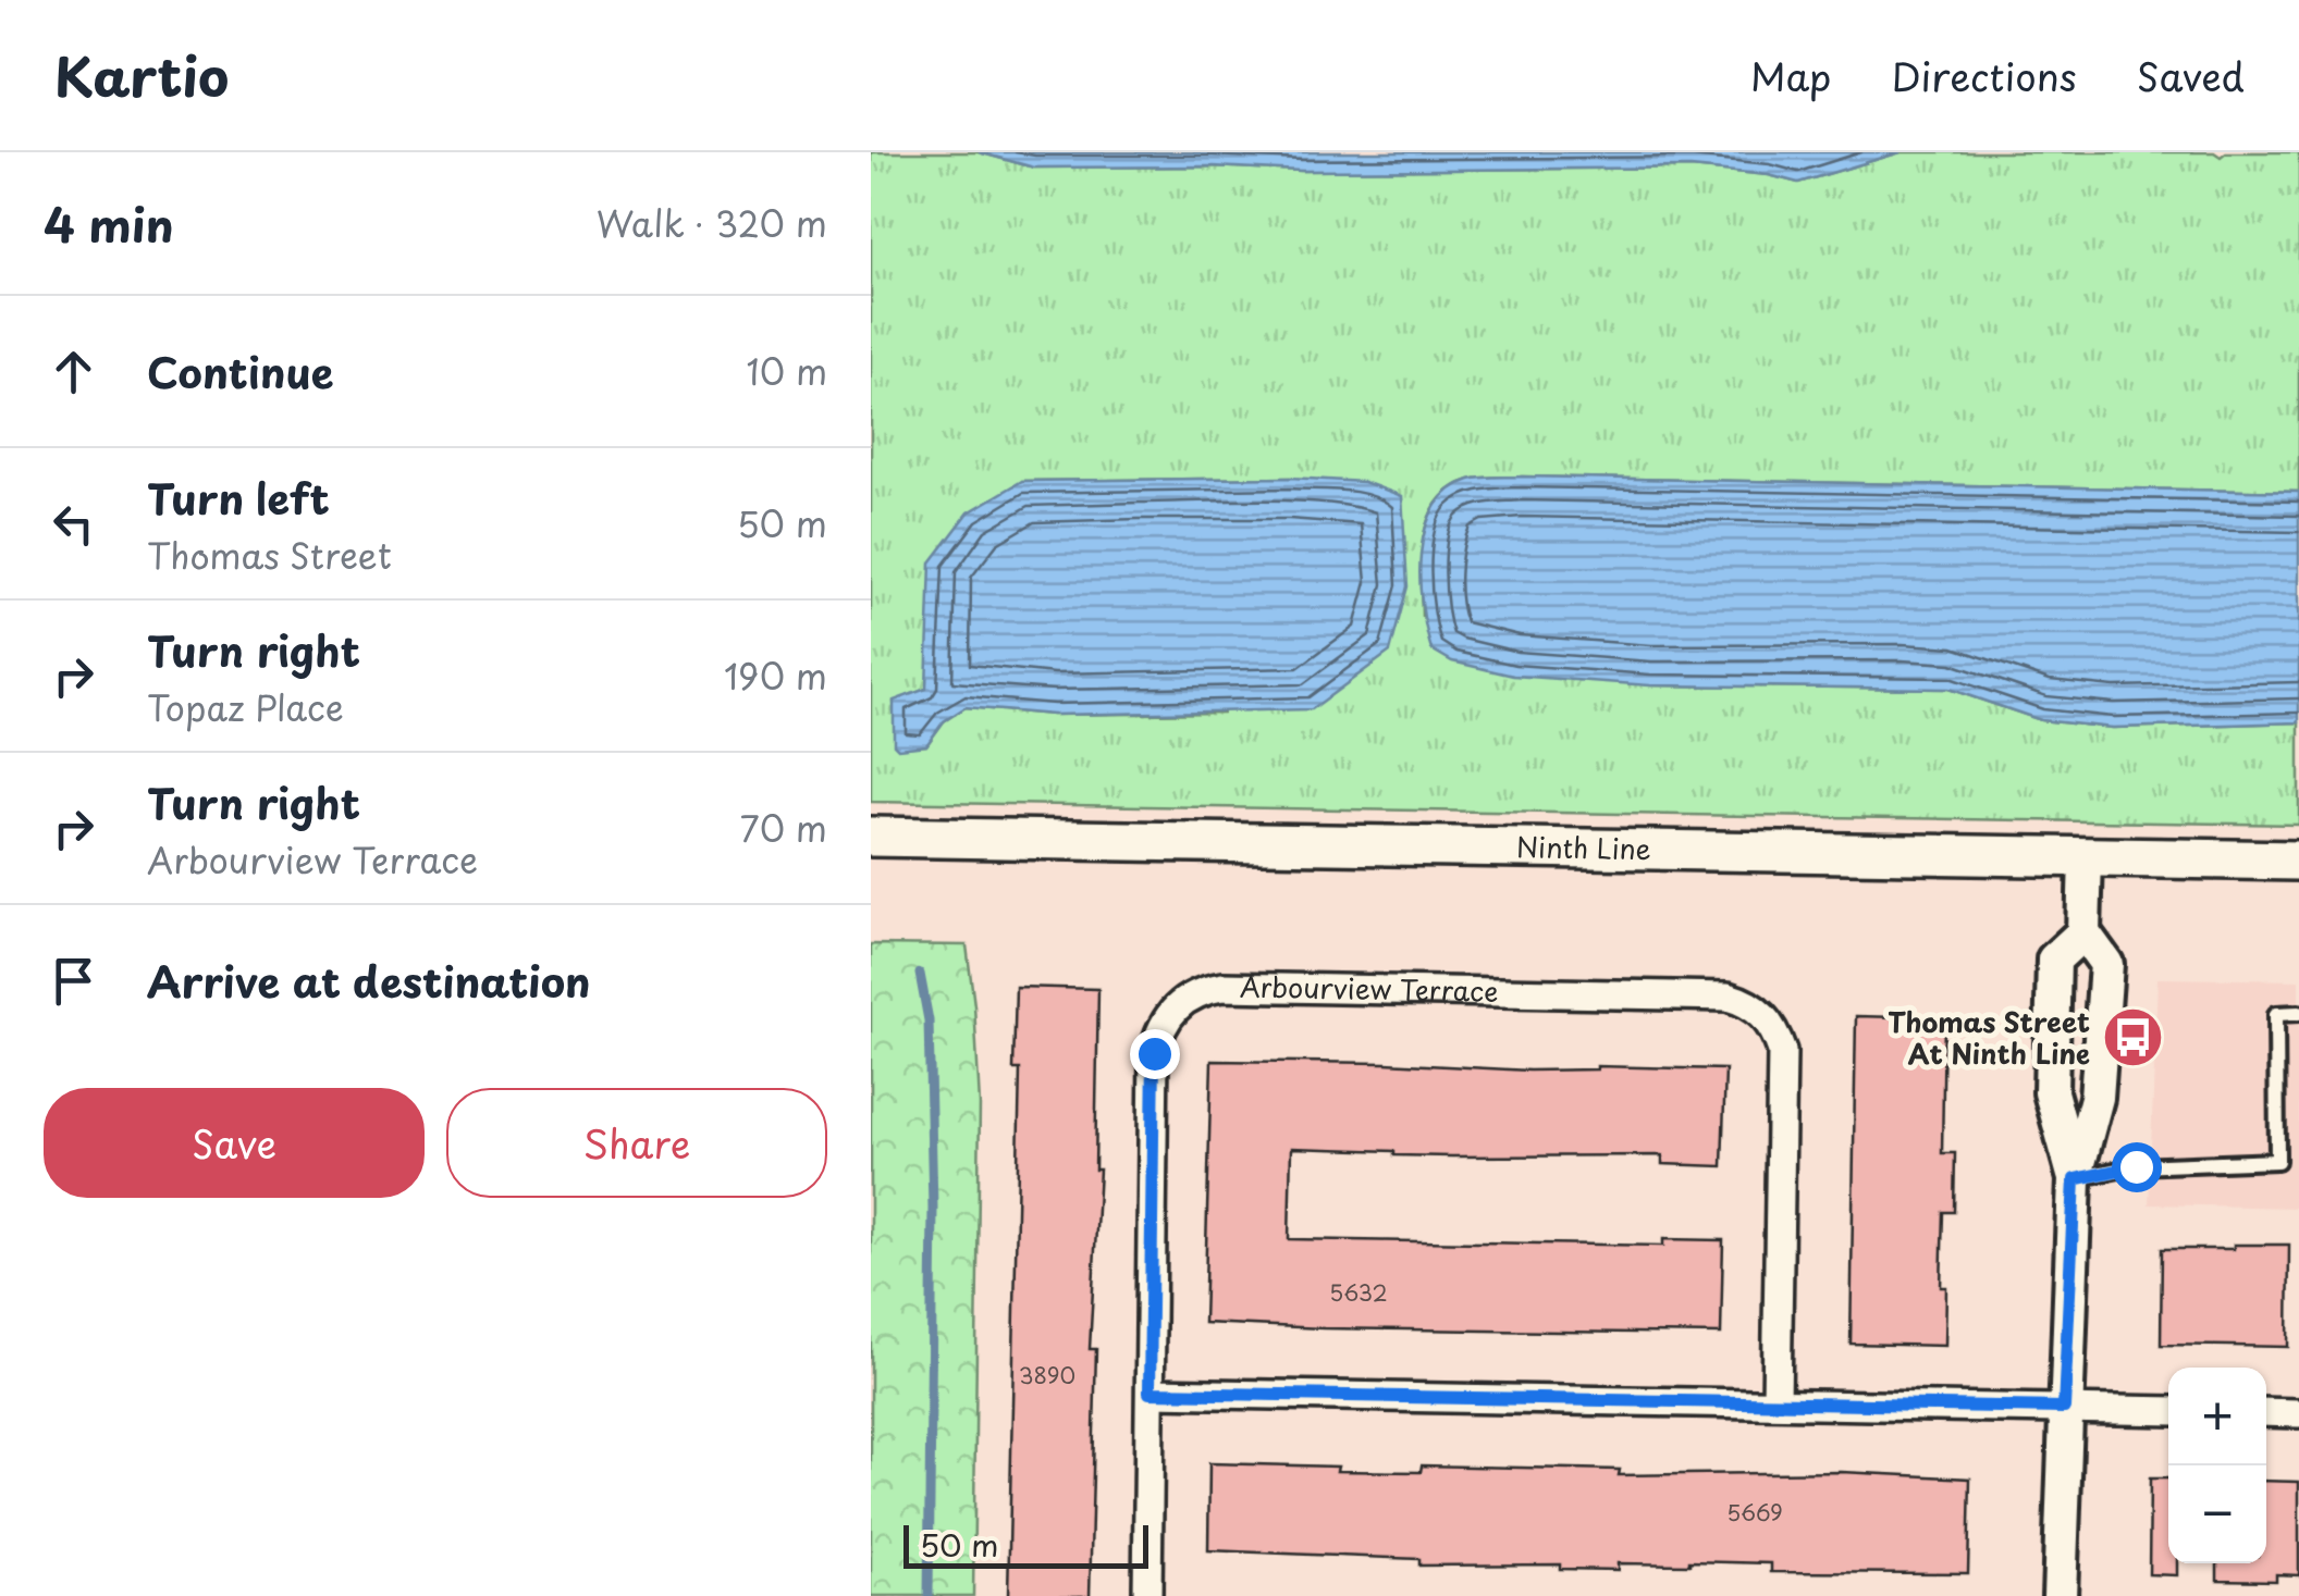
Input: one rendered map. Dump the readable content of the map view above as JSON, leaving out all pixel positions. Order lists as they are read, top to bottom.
{
  "streets": {
    "main road": ["Ninth Line"],
    "street": ["Arbourview Terrace"]
  },
  "places": {
    "bus stop": ["Thomas Street At Ninth Line"]
  },
  "house_numbers": ["5632", "3890", "5669"],
  "scale_bar": "50 m",
  "page": {
    "header": "Kartio",
    "nav": ["Map", "Directions", "Saved"],
    "heading": ["4 min", "Walk · 320 m"],
    "list": [
      ["Continue", "10 m"],
      ["Turn left", "Thomas Street", "50 m"],
      ["Turn right", "Topaz Place", "190 m"],
      ["Turn right", "Arbourview Terrace", "70 m"],
      "Arrive at destination"
    ],
    "buttons": ["Save", "Share"],
    "map_buttons": ["+", "−"],
    "scale": "50 m"
  }
}
